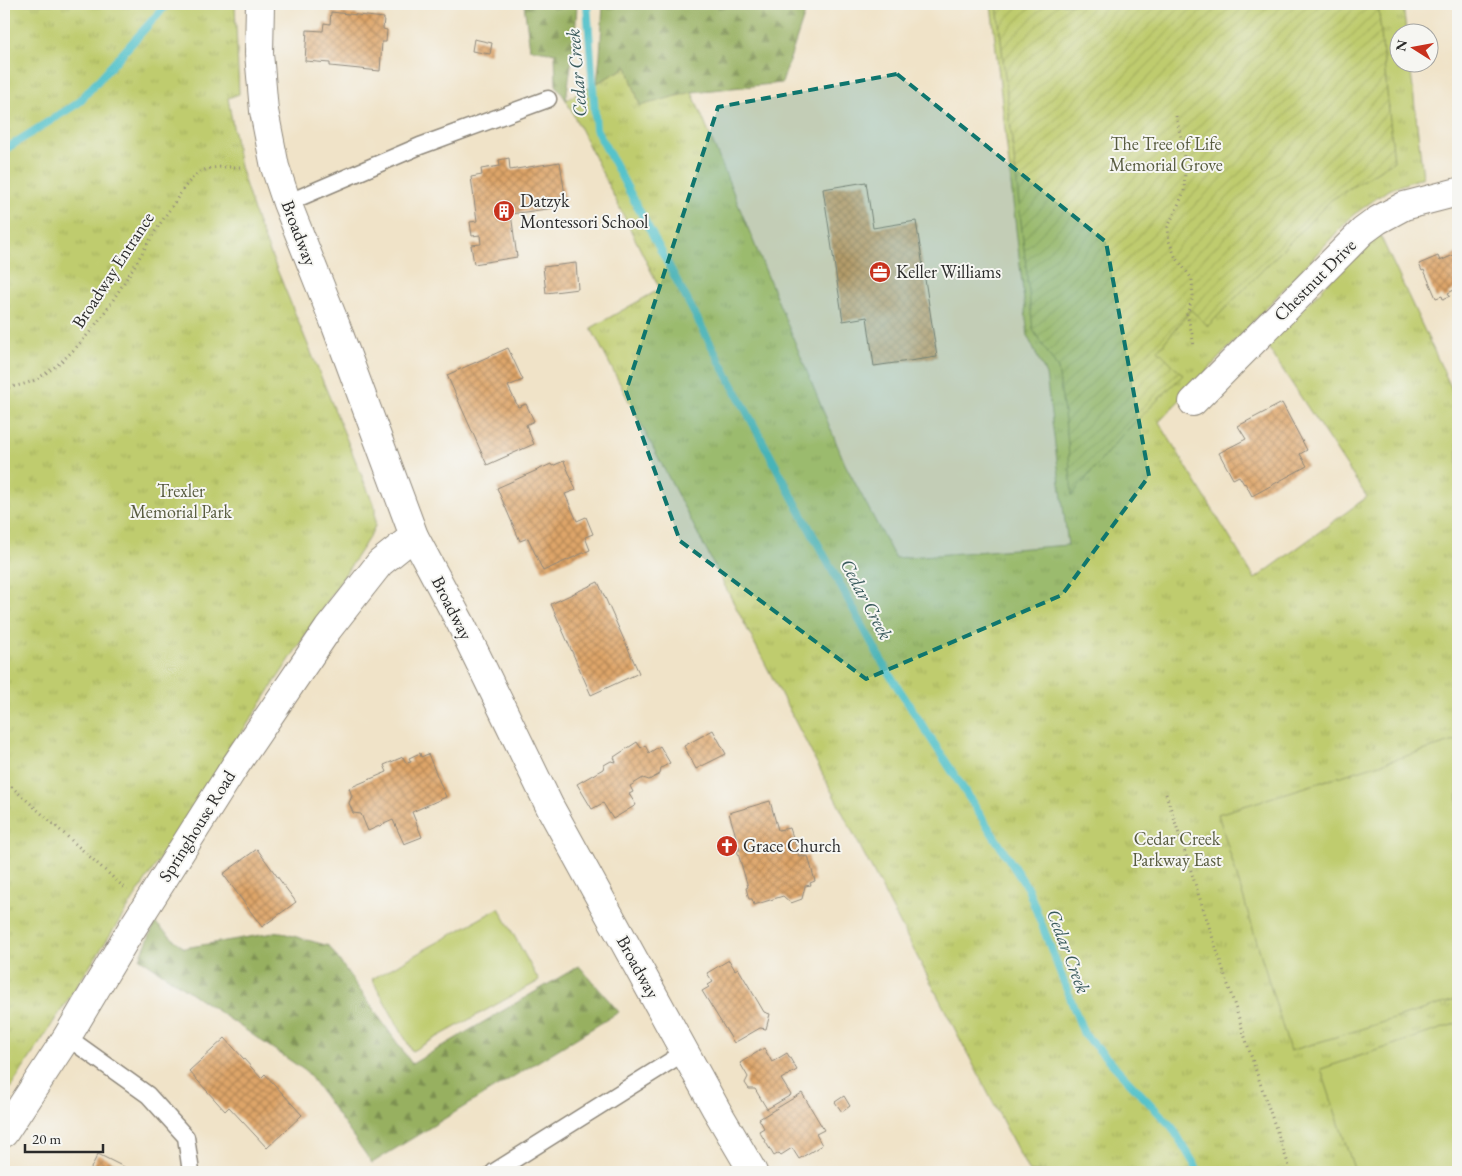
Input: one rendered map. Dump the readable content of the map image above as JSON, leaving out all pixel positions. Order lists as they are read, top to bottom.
{
  "streets": {
    "street": ["Broadway", "Chestnut Drive", "Springhouse Road"],
    "path": ["Broadway Entrance"]
  },
  "crossings": [
    ["Broadway", "Springhouse Road"]
  ],
  "water": ["Cedar Creek"],
  "parks": ["The Tree of Life Memorial Grove", "Trexler Memorial Park", "Cedar Creek Parkway East"],
  "places": {
    "building": ["Datzyk Montessori School"],
    "office": ["Keller Williams"],
    "church": ["Grace Church"]
  },
  "scale_bar": "20 m",
  "north": "left"
}
